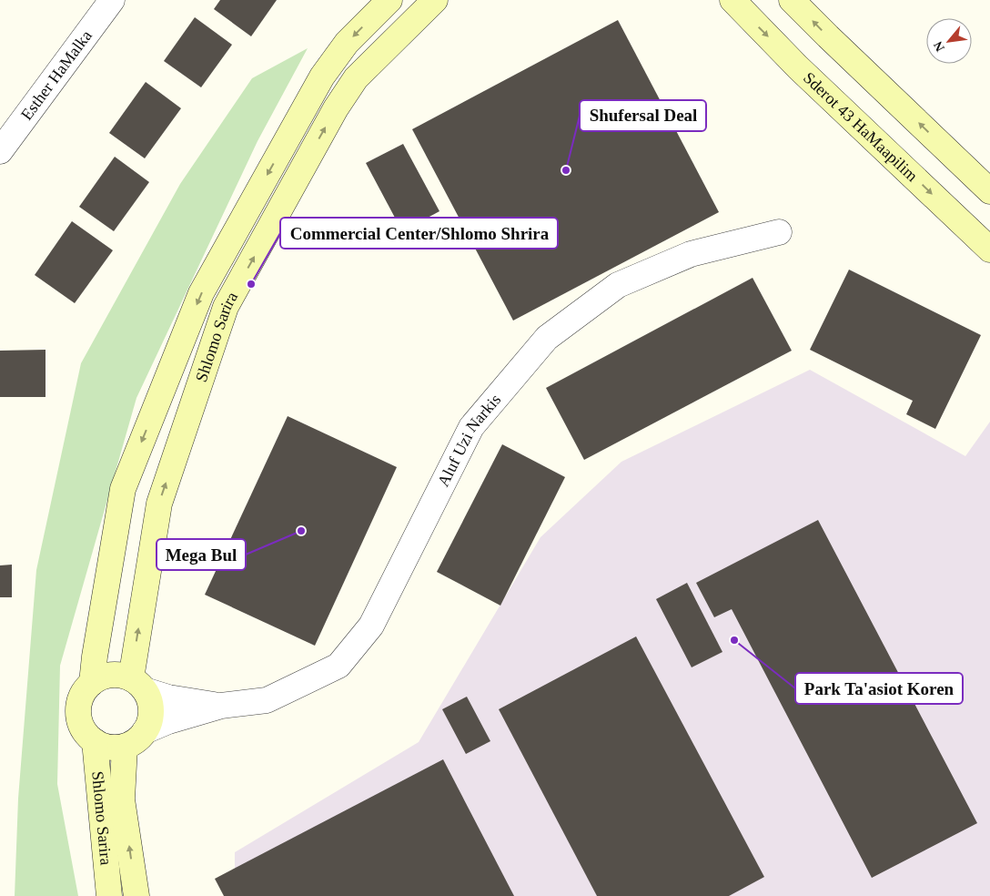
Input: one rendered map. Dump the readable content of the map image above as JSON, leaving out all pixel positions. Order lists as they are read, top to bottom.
{
  "streets": {
    "street": [
      "Esther HaMalka",
      "Sderot 43 HaMaapilim",
      "Shlomo Sarira",
      "Aluf Uzi Narkis"
    ]
  },
  "crossings": [
    ["Shlomo Sarira", "Aluf Uzi Narkis"]
  ],
  "places": [
    "Shufersal Deal",
    "Commercial Center/Shlomo Shrira",
    "Mega Bul",
    "Park Ta'asiot Koren"
  ],
  "north": "bottom left"
}
